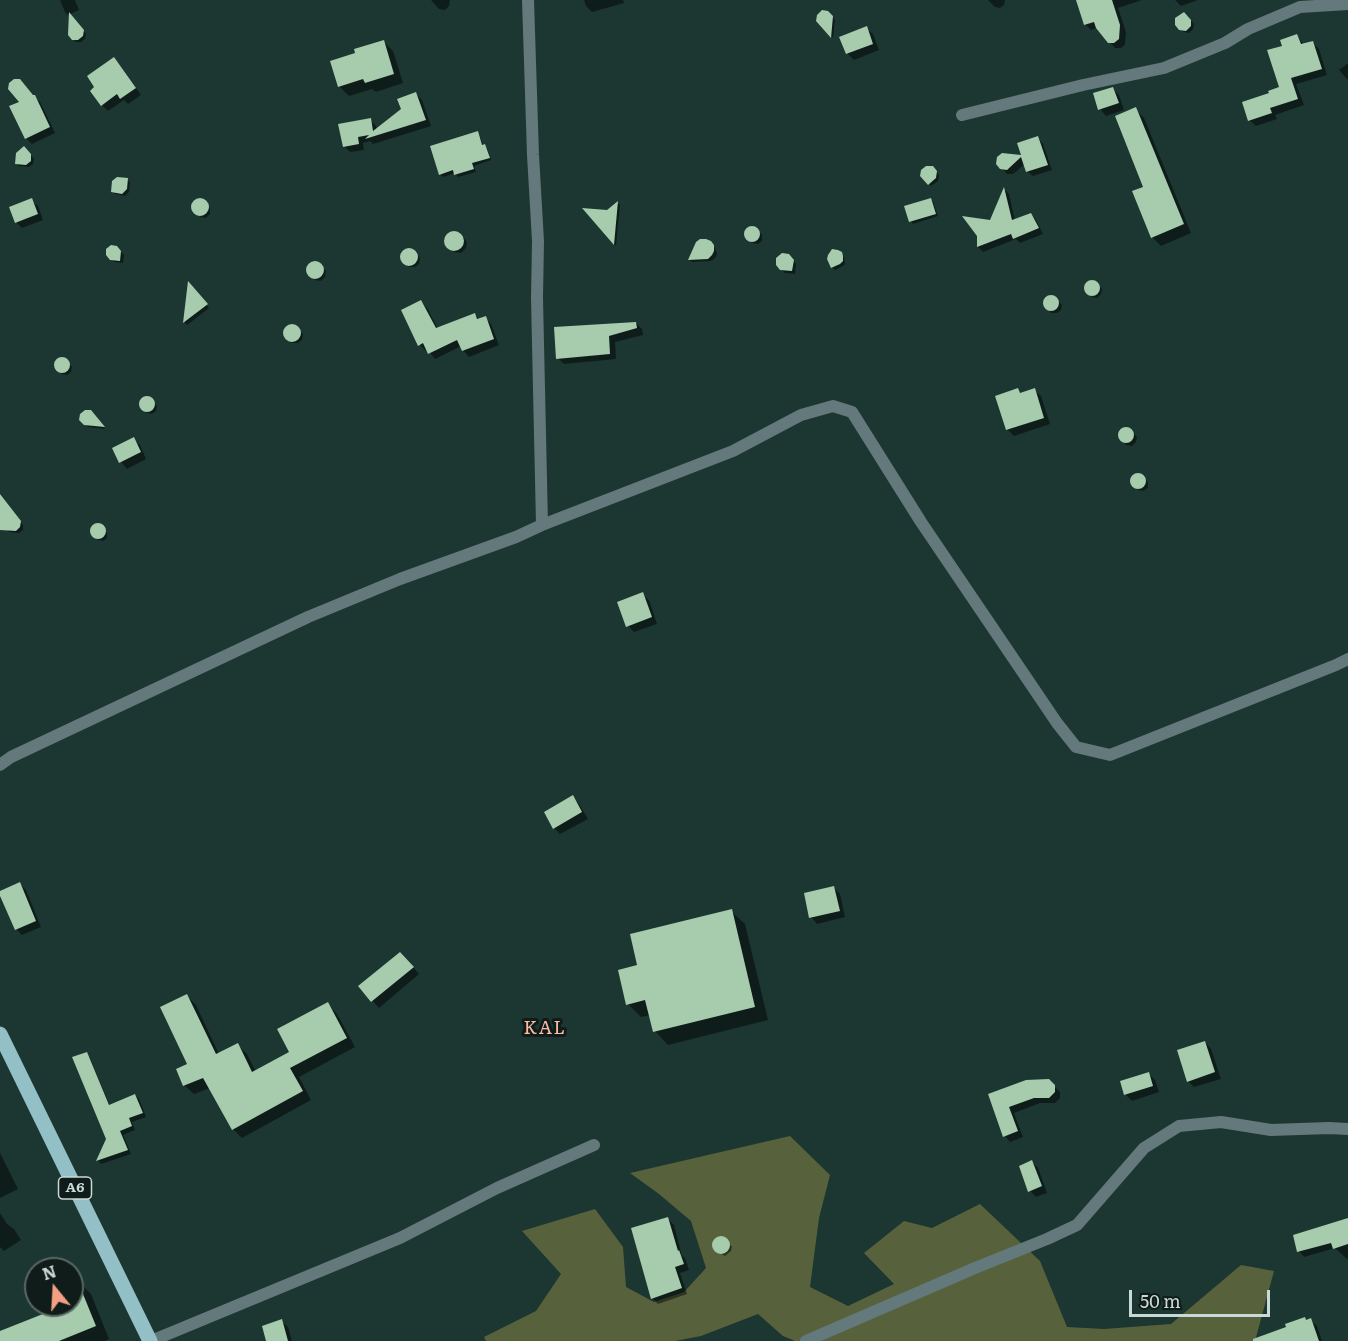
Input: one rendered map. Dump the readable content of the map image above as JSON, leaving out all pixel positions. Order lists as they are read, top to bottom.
{
  "streets": {
    "main road": ["A6"]
  },
  "districts": ["KAL"],
  "scale_bar": "50 m",
  "north": "top"
}
